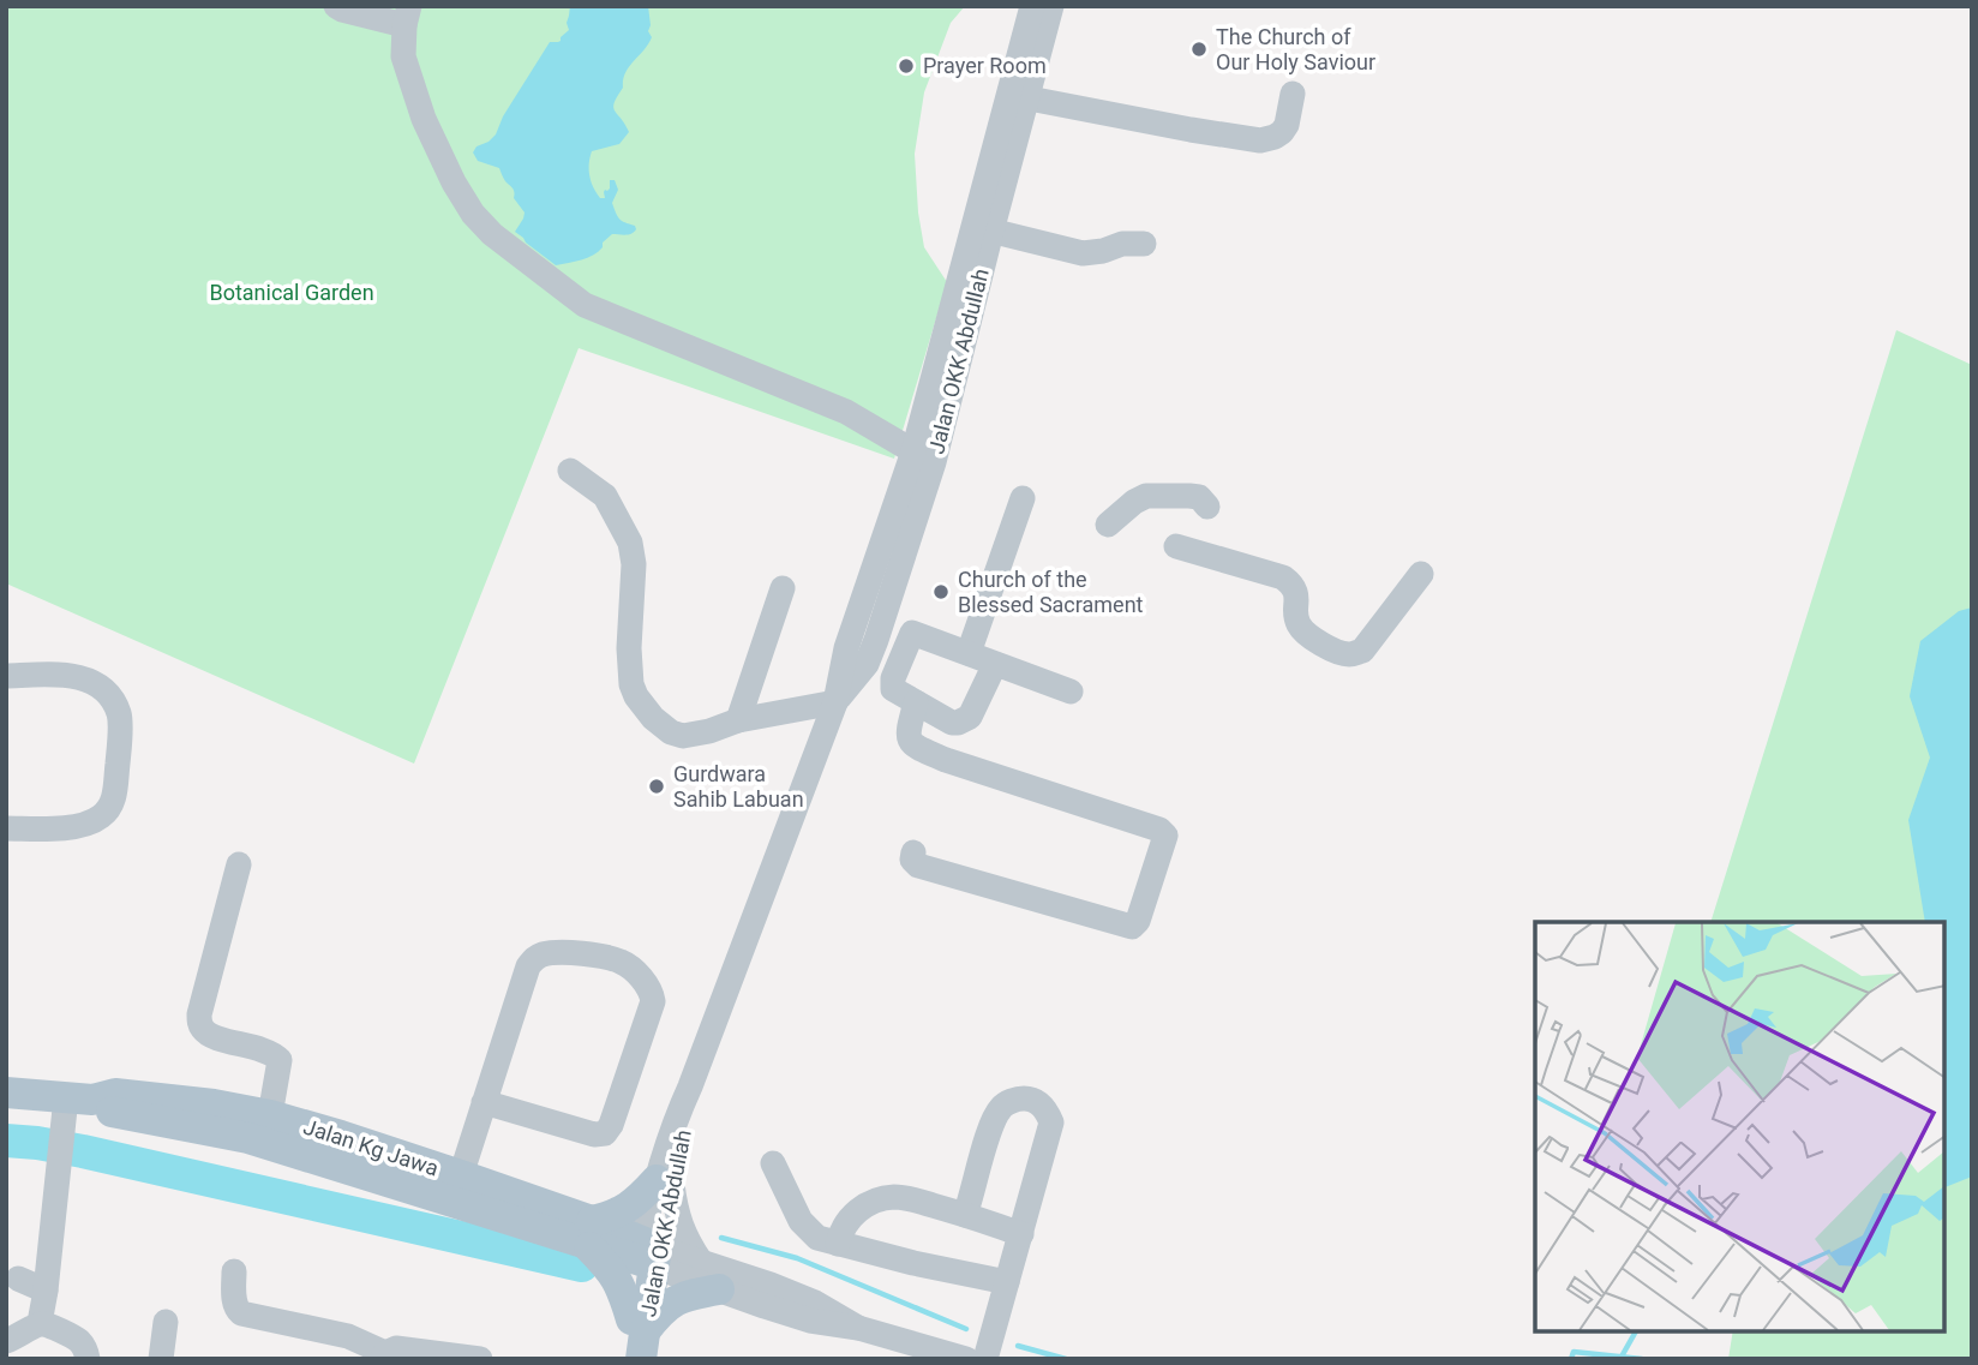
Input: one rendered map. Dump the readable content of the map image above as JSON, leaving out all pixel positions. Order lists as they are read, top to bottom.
{
  "streets": {
    "main road": ["Jalan OKK Abdullah", "Jalan Kg Jawa"]
  },
  "crossings": [
    ["Jalan OKK Abdullah", "Jalan Kg Jawa"]
  ],
  "parks": ["Botanical Garden"],
  "places": [
    "The Church of Our Holy Saviour",
    "Prayer Room",
    "Church of the Blessed Sacrament",
    "Gurdwara Sahib Labuan"
  ]
}
